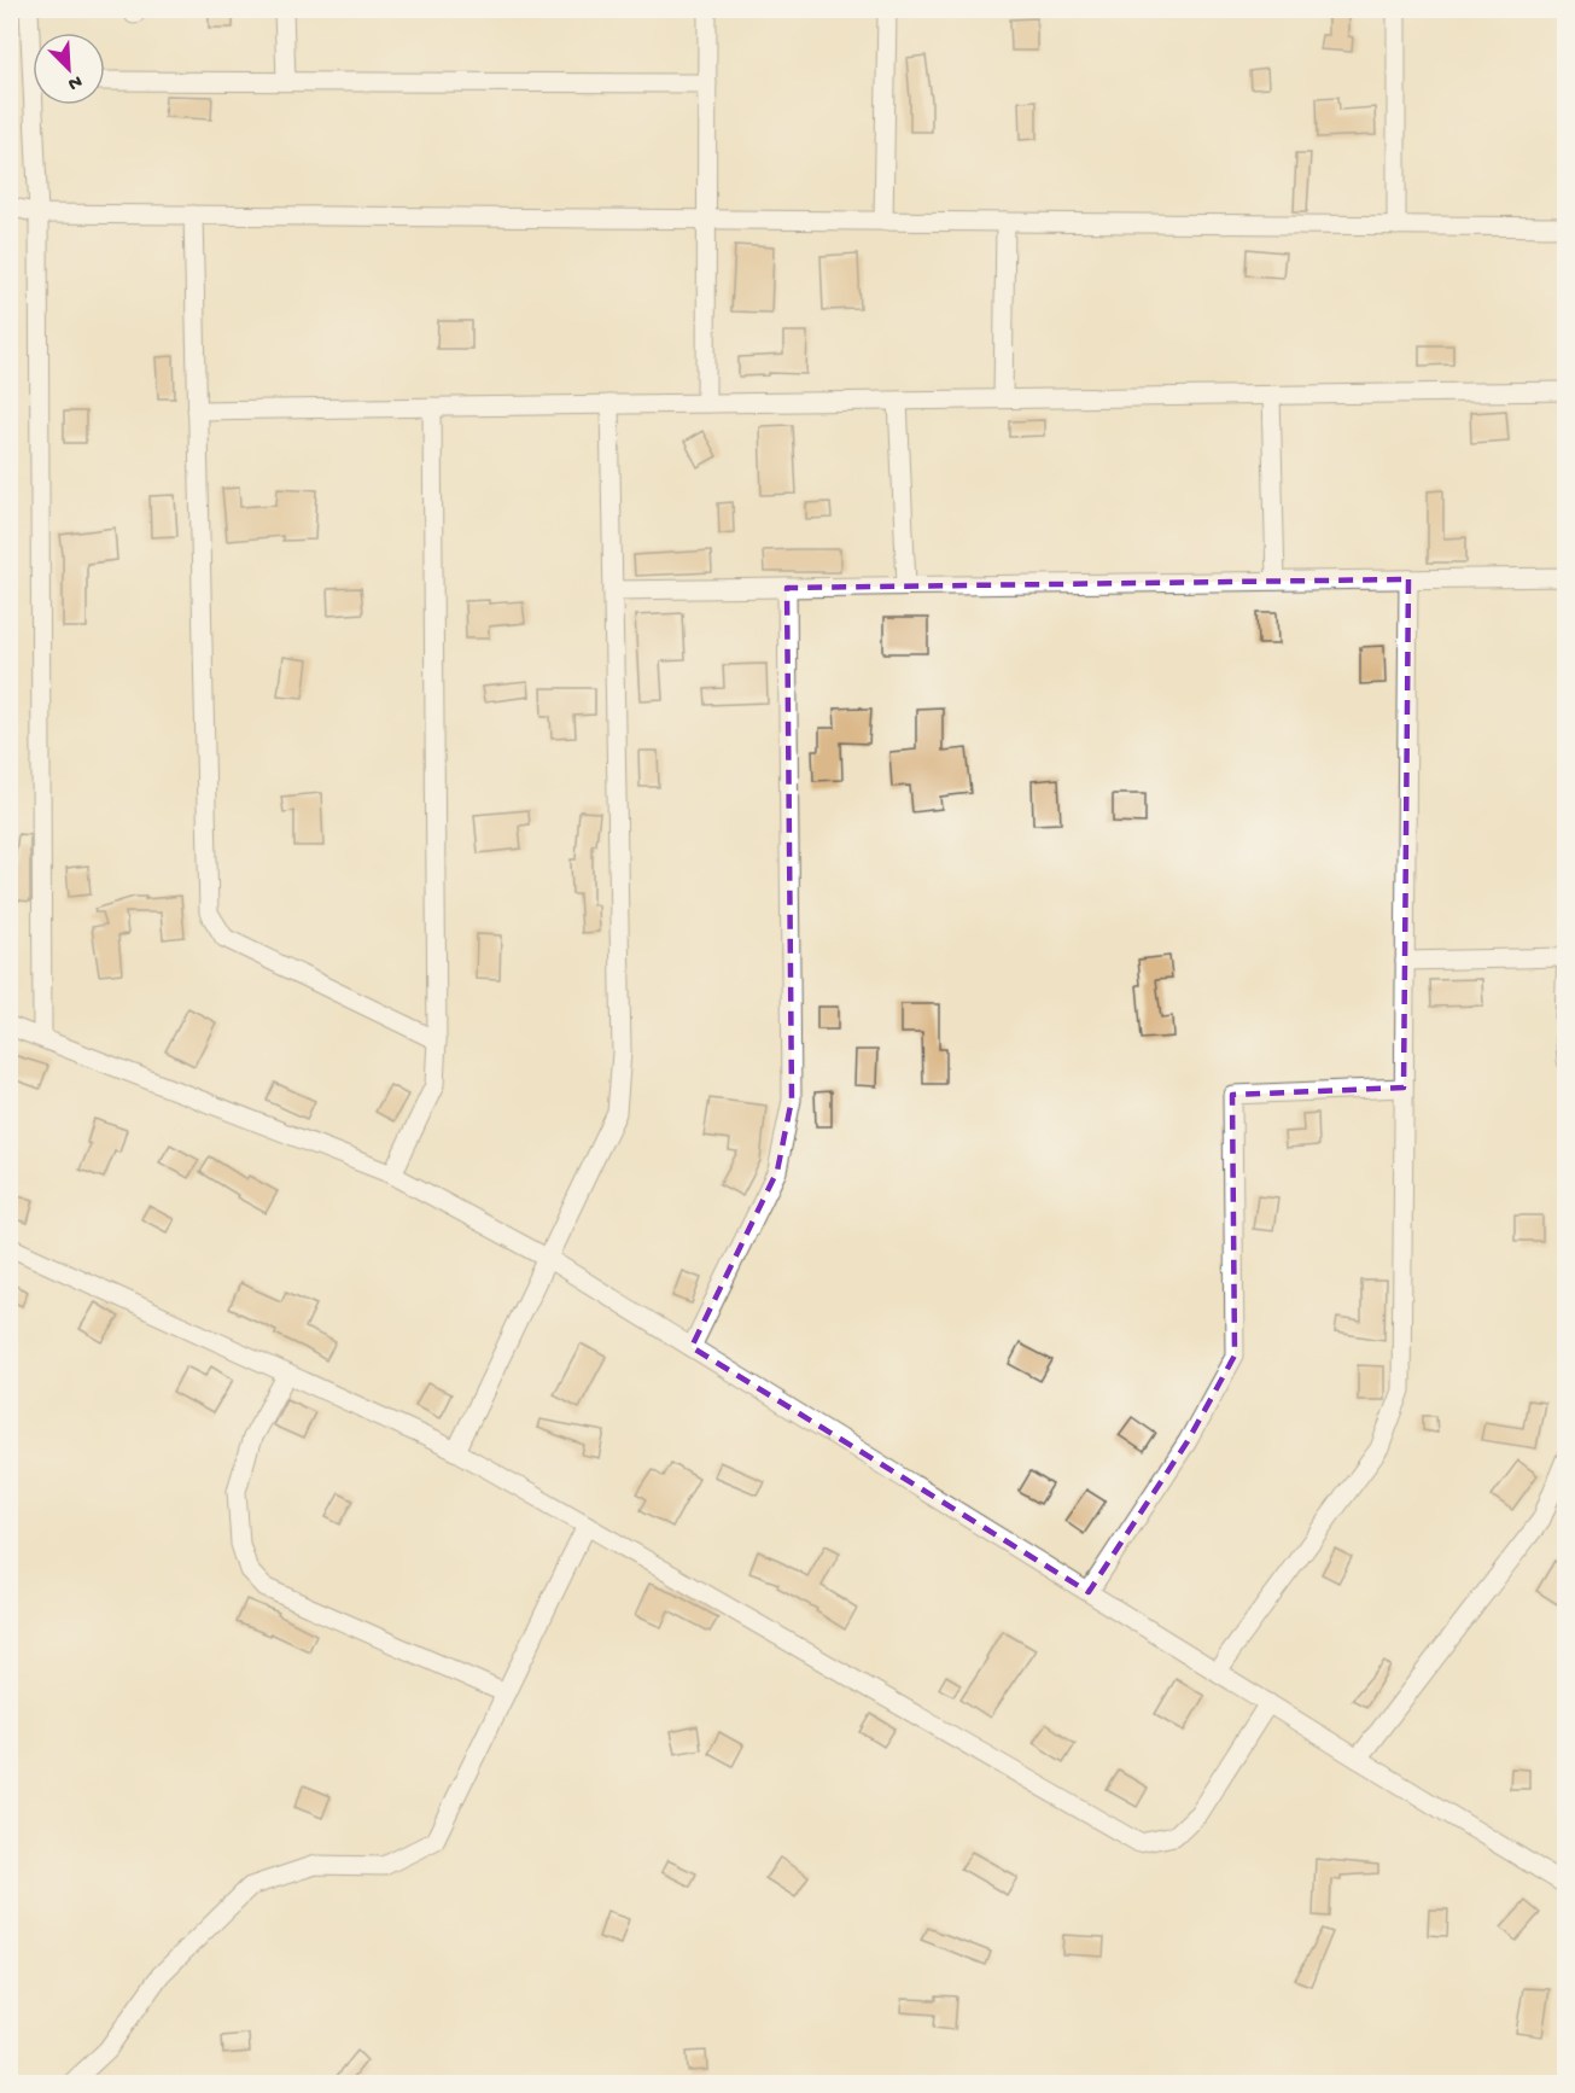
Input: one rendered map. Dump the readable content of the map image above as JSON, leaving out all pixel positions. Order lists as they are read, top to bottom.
{
  "north": "bottom right"
}
